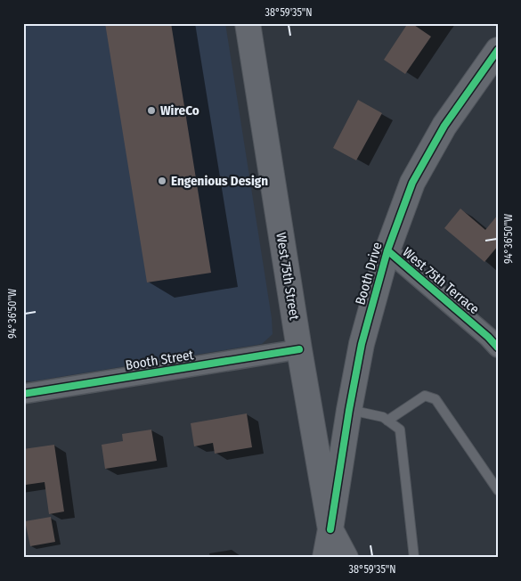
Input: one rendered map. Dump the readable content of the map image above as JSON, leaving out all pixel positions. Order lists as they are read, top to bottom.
{
  "streets": {
    "main road": ["Booth Drive", "West 75th Street"],
    "street": ["West 75th Terrace", "Booth Street"]
  },
  "crossings": [
    ["Booth Drive", "West 75th Street"],
    ["Booth Drive", "West 75th Terrace"],
    ["West 75th Street", "Booth Street"]
  ],
  "places": ["WireCo", "Engenious Design"],
  "coordinates": ["38°59'35\"N", "94°36'50\"W"]
}
